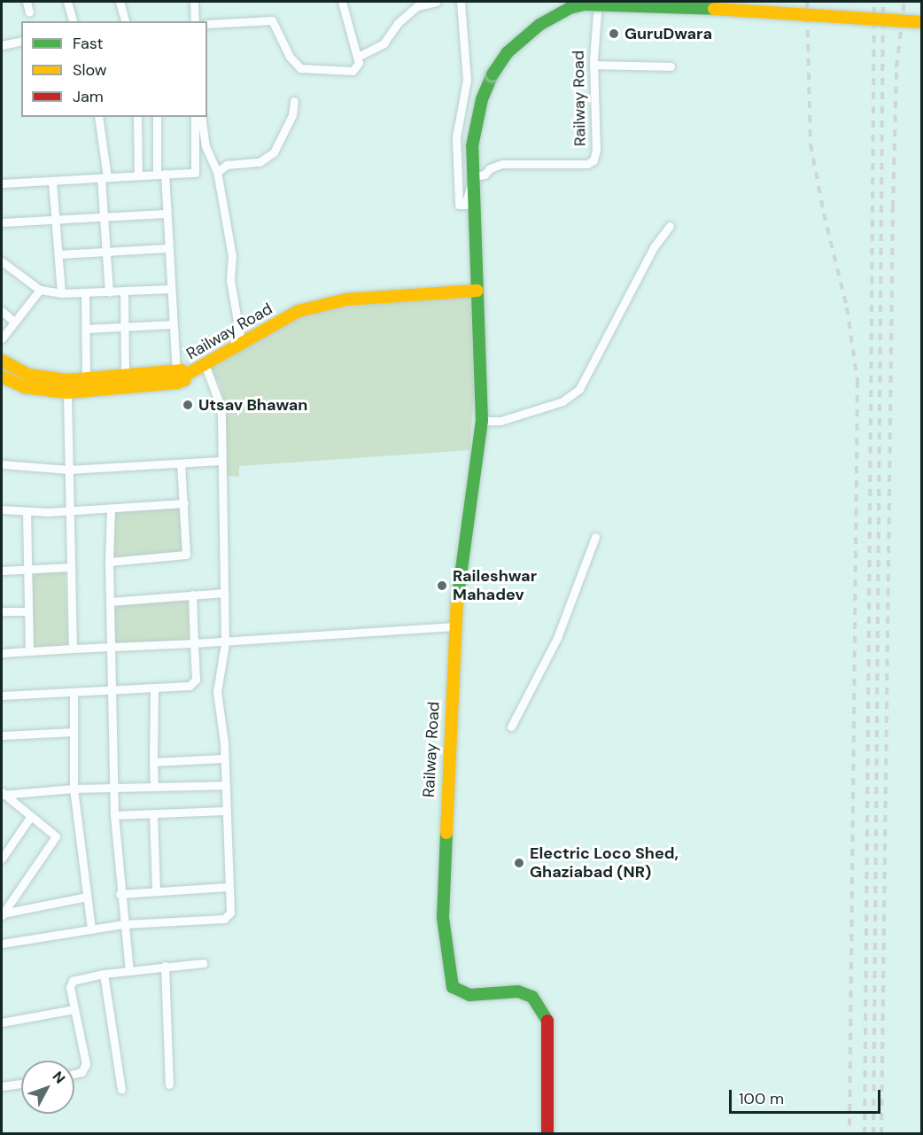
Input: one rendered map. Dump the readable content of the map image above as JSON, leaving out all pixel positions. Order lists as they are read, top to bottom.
{
  "streets": {
    "street": ["Railway Road"]
  },
  "places": [
    "GuruDwara",
    "Utsav Bhawan",
    "Raileshwar Mahadev",
    "Electric Loco Shed, Ghaziabad (NR)"
  ],
  "legend": ["Fast", "Slow", "Jam"],
  "scale_bar": "100 m",
  "north": "top right"
}
